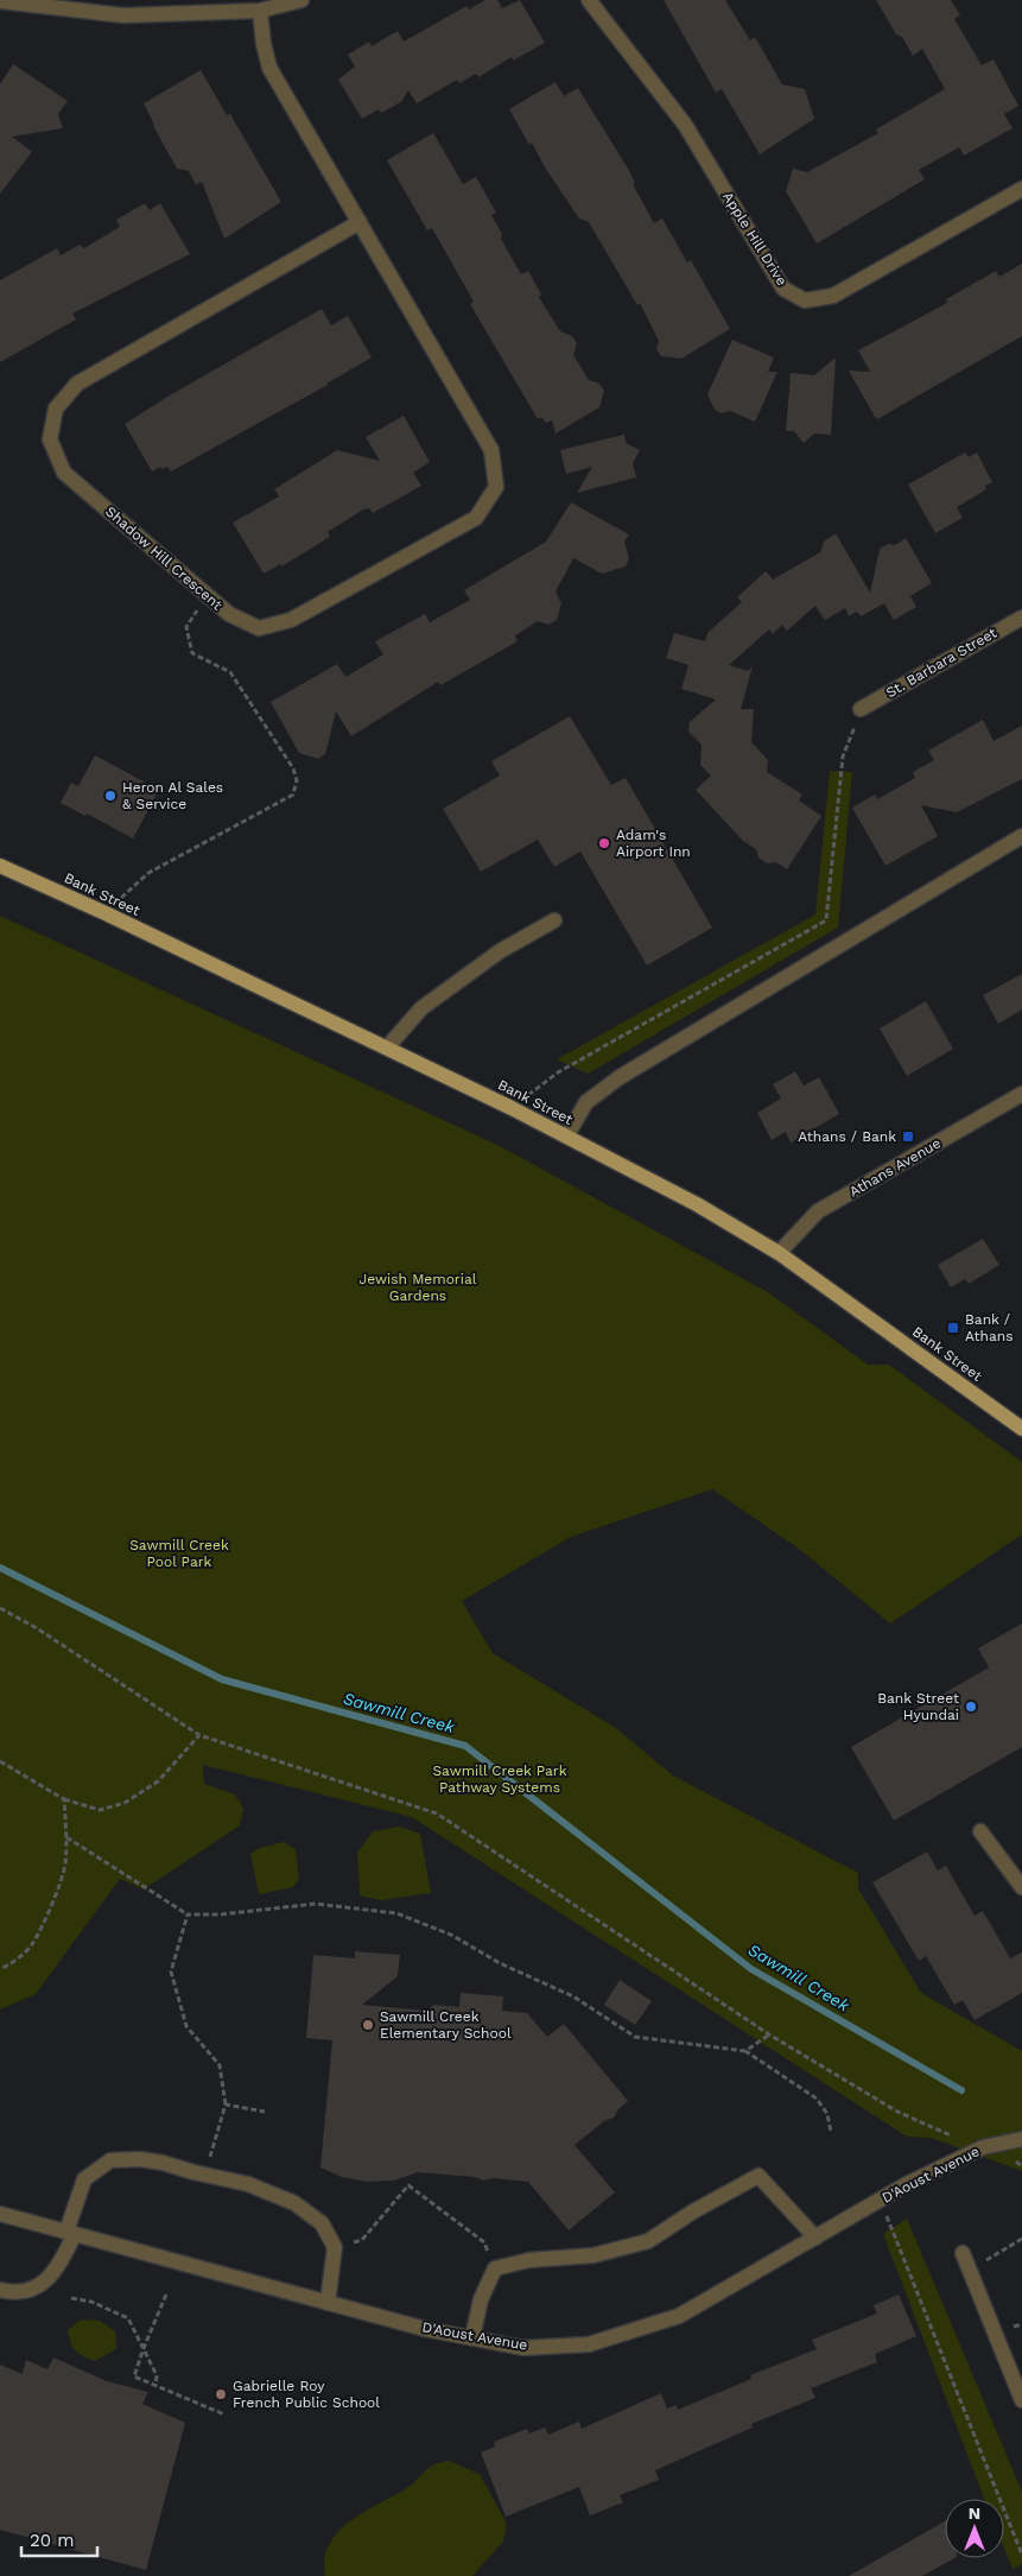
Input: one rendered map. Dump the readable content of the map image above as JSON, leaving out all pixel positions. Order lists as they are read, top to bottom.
{
  "streets": {
    "main road": ["Bank Street"],
    "street": [
      "Apple Hill Drive",
      "Shadow Hill Crescent",
      "St. Barbara Street",
      "Athans Avenue",
      "D'Aoust Avenue"
    ]
  },
  "crossings": [
    ["Bank Street", "Athans Avenue"]
  ],
  "water": ["Sawmill Creek"],
  "parks": ["Jewish Memorial Gardens", "Sawmill Creek Pool Park", "Sawmill Creek Park Pathway Systems"],
  "places": {
    "other": [
      "Heron Al Sales & Service",
      "Adam's Airport Inn",
      "Bank Street Hyundai",
      "Sawmill Creek Elementary School",
      "Gabrielle Roy French Public School"
    ],
    "transit": ["Athans / Bank", "Bank / Athans"]
  },
  "scale_bar": "20 m",
  "north": "top"
}
